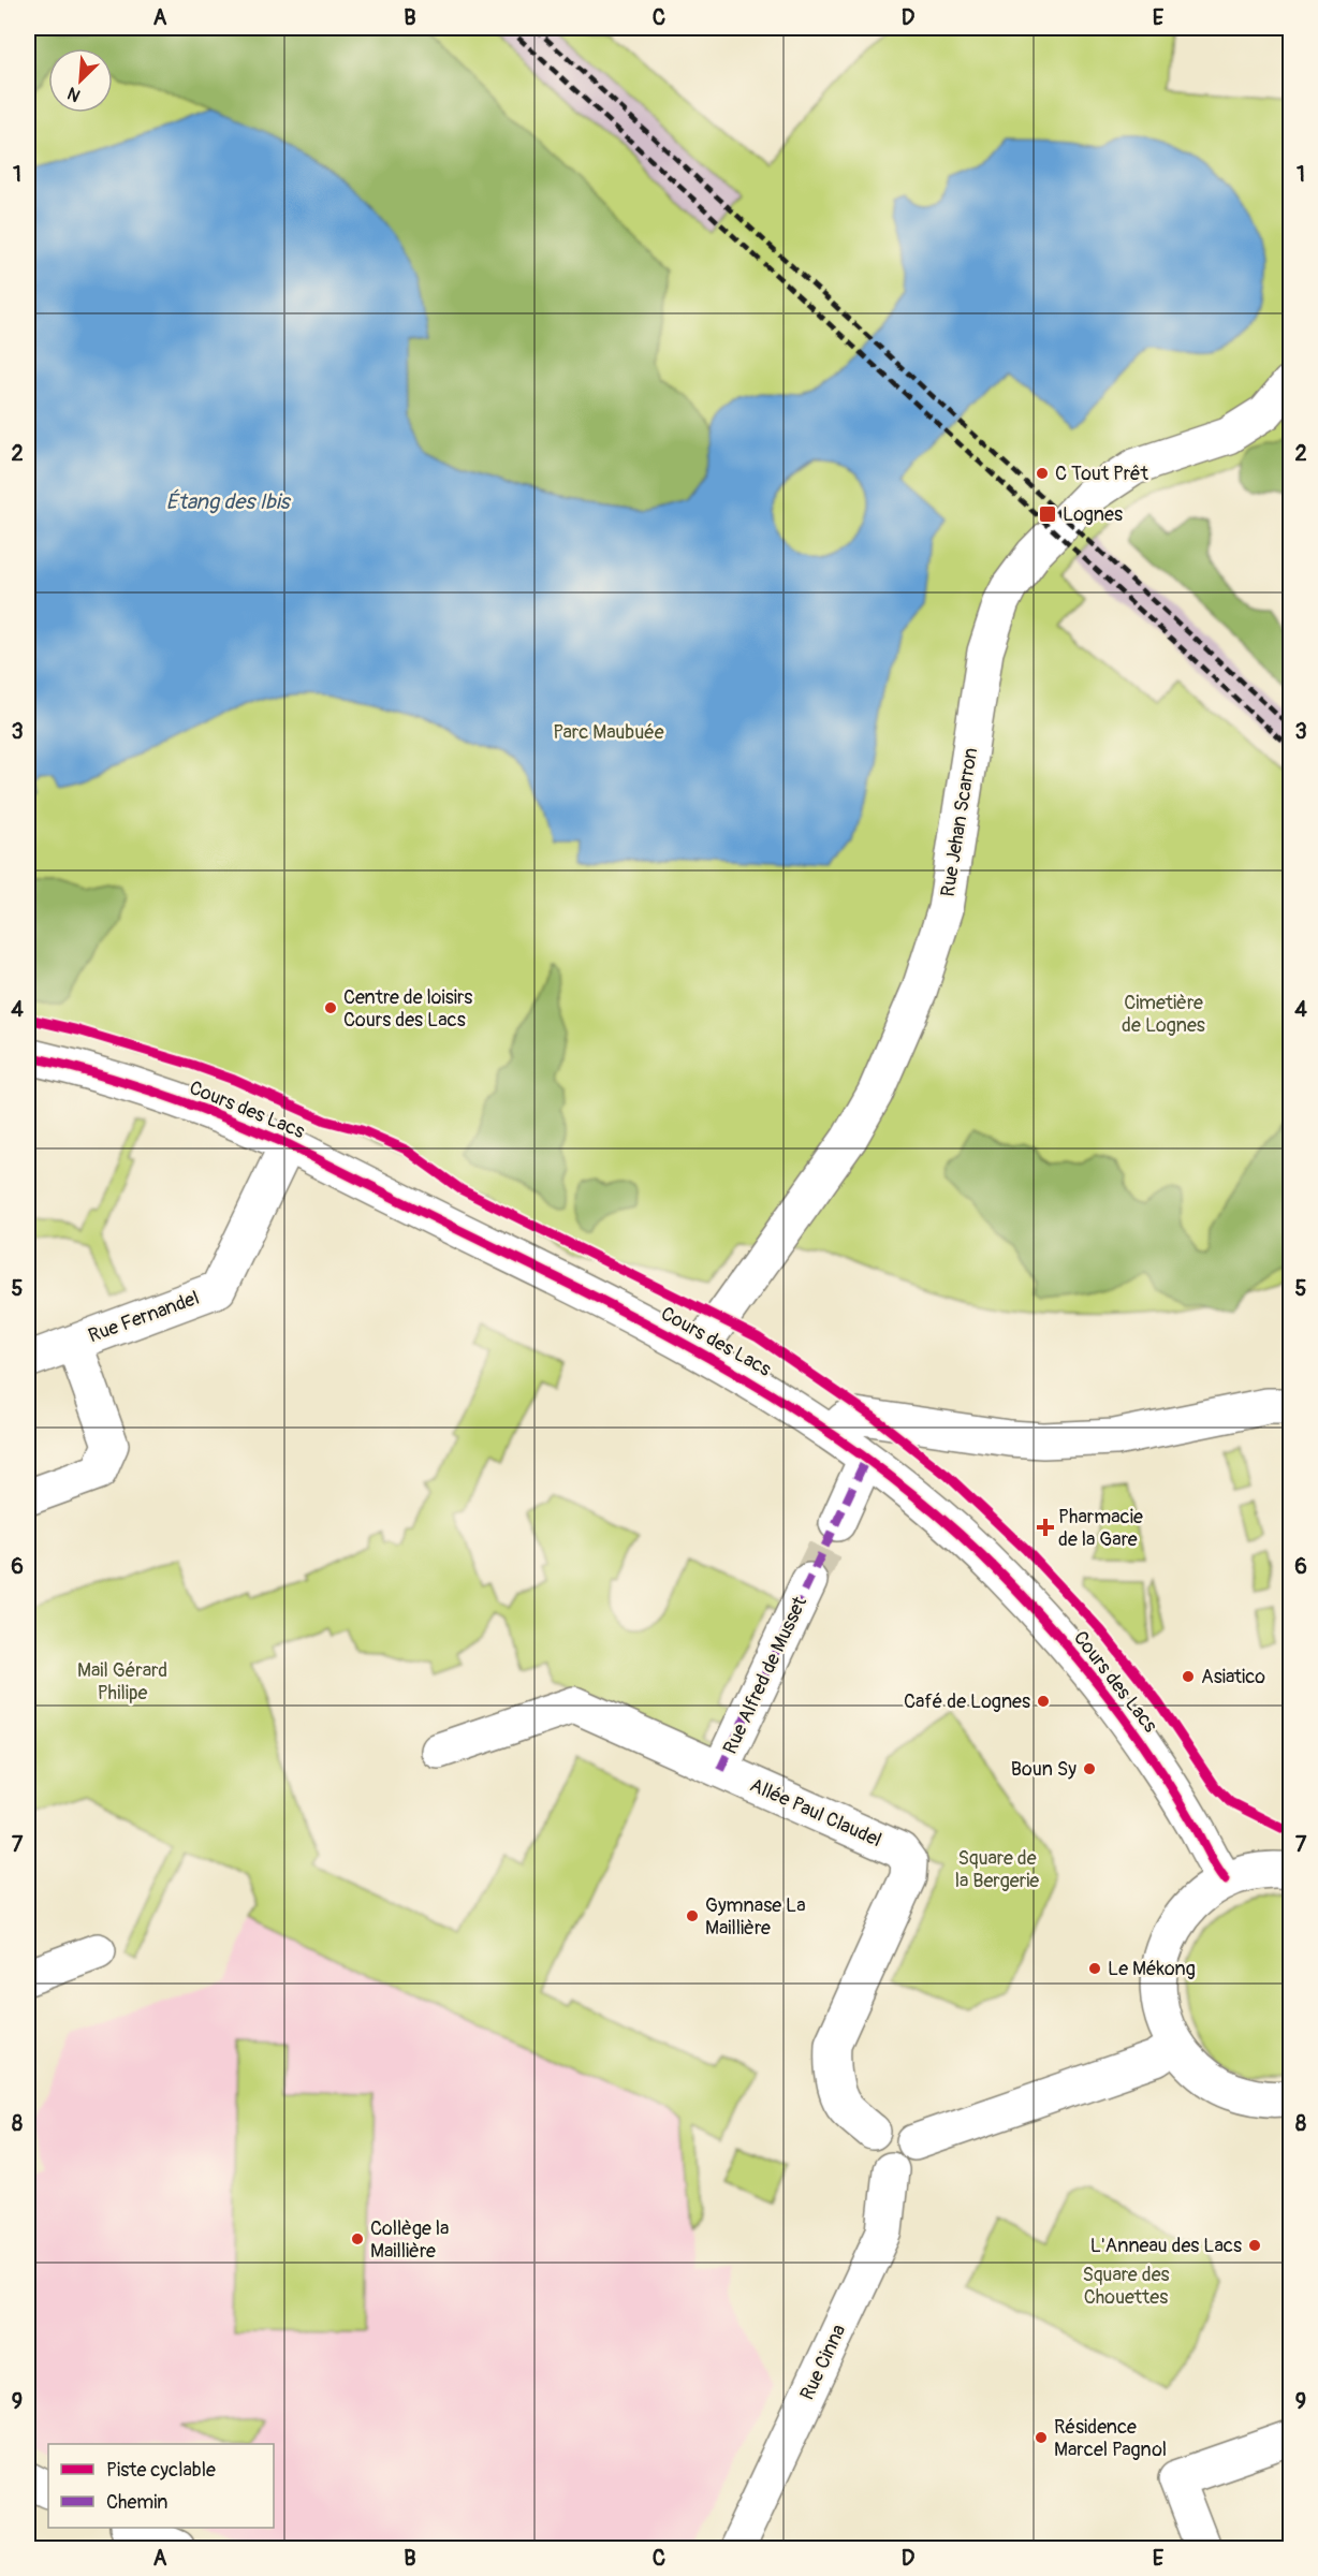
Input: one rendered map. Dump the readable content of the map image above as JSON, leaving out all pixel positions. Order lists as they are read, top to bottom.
{
  "streets": {
    "street": [
      "Rue Jehan Scarron",
      "Cours des Lacs",
      "Rue Fernandel",
      "Rue Alfred de Musset",
      "Allée Paul Claudel",
      "Rue Cinna"
    ]
  },
  "crossings": [
    ["Rue Jehan Scarron", "Cours des Lacs"],
    ["Cours des Lacs", "Rue Fernandel"],
    ["Rue Alfred de Musset", "Allée Paul Claudel"],
    ["Allée Paul Claudel", "Rue Cinna"]
  ],
  "water": ["Étang des Ibis"],
  "parks": [
    "Parc Maubuée",
    "Cimetière de Lognes",
    "Mail Gérard Philipe",
    "Square de la Bergerie",
    "Square des Chouettes"
  ],
  "places": {
    "other": [
      "C Tout Prêt",
      "Centre de loisirs Cours des Lacs",
      "Asiatico",
      "Café de Lognes",
      "Boun Sy",
      "Gymnase La Maillière",
      "Le Mékong",
      "Collège la Maillière",
      "L'Anneau des Lacs",
      "Résidence Marcel Pagnol"
    ],
    "transit": ["Lognes"],
    "health": ["Pharmacie de la Gare"]
  },
  "legend": ["Piste cyclable", "Chemin"],
  "north": "bottom left",
  "grid": {
    "columns": [
      "A",
      "B",
      "C",
      "D",
      "E"
    ],
    "rows": [
      "1",
      "2",
      "3",
      "4",
      "5",
      "6",
      "7",
      "8",
      "9"
    ]
  }
}
